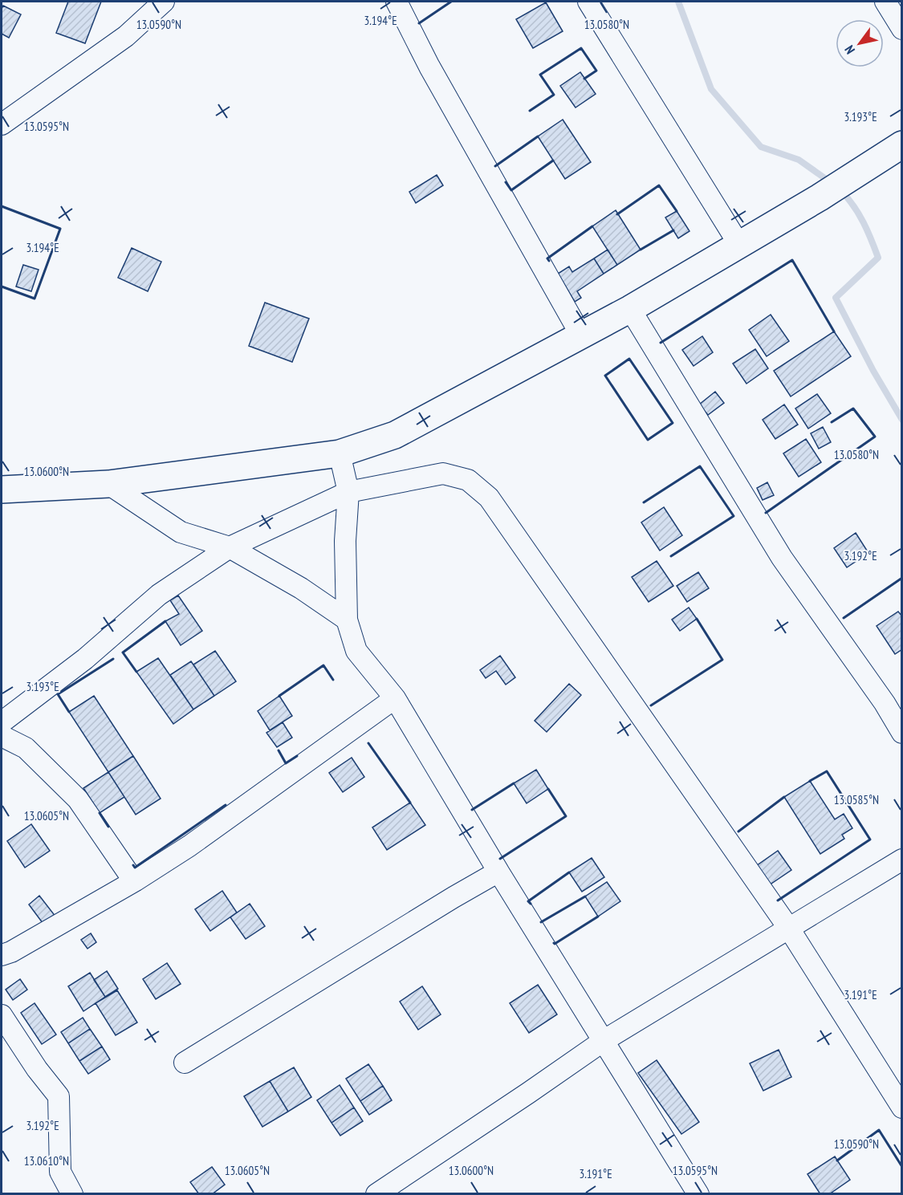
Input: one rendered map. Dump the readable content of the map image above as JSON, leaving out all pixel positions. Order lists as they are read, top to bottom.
{
  "north": "bottom left",
  "coordinates": [
    "3.194°E",
    "13.0590°N",
    "13.0580°N",
    "3.193°E",
    "13.0595°N",
    "13.0600°N",
    "3.192°E",
    "13.0585°N",
    "13.0605°N",
    "3.191°E",
    "13.0610°N"
  ]
}
